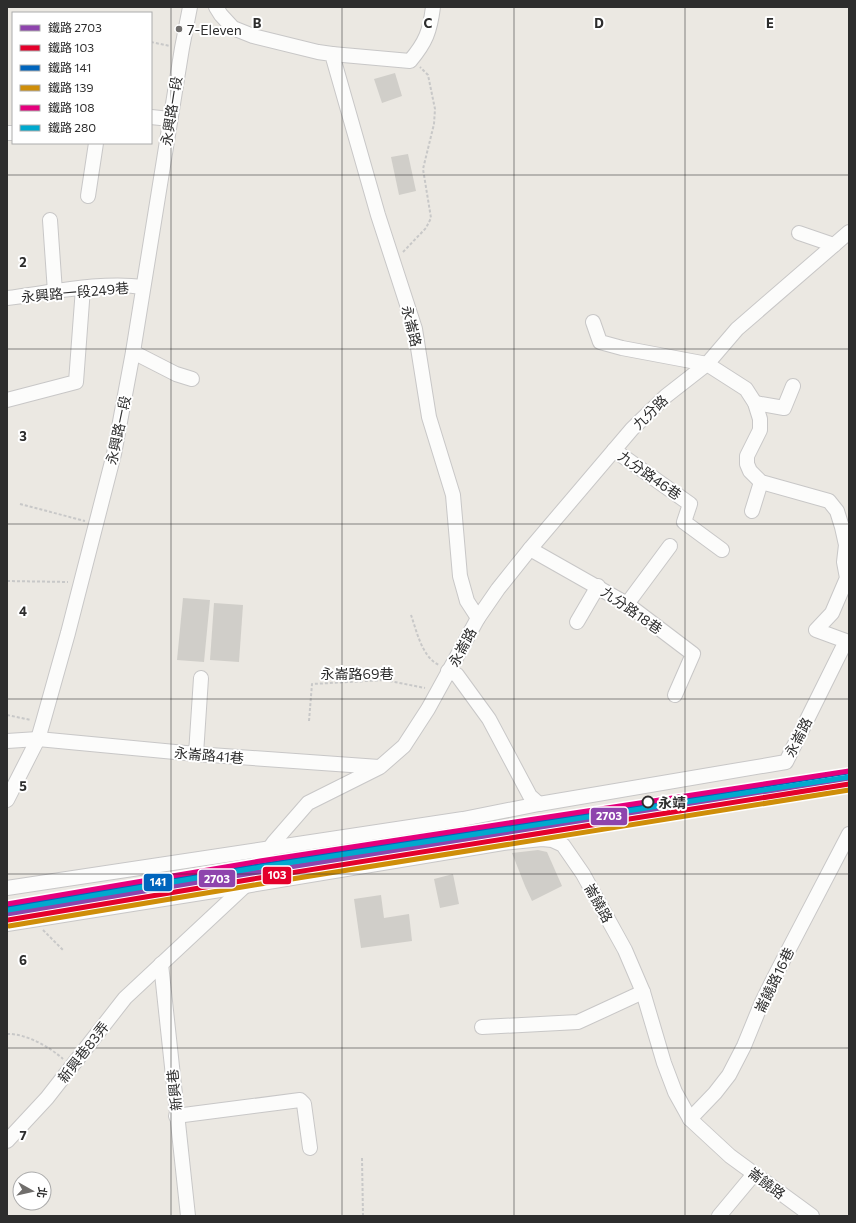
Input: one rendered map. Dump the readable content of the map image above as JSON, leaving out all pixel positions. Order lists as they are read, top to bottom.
{
  "streets": {
    "street": [
      "永興路一段",
      "永興路一段249巷",
      "永崙路",
      "九分路",
      "九分路46巷",
      "九分路18巷",
      "永崙路41巷",
      "崙饒路",
      "崙饒路16巷",
      "新興巷83弄",
      "新興巷"
    ],
    "path": ["永崙路69巷"]
  },
  "crossings": [
    ["永興路一段", "永興路一段249巷"],
    ["永興路一段", "永崙路41巷"],
    ["永崙路", "九分路"],
    ["永崙路", "新興巷83弄"],
    ["九分路", "九分路46巷"],
    ["九分路", "九分路18巷"],
    ["永崙路69巷", "新興巷83弄"],
    ["永崙路41巷", "新興巷83弄"],
    ["崙饒路", "崙饒路16巷"],
    ["崙饒路", "新興巷83弄"],
    ["新興巷83弄", "新興巷"]
  ],
  "places": ["7-Eleven", "永靖"],
  "lines": [
    "rail line 108",
    "rail line 141",
    "rail line 280",
    "rail line 2703",
    "rail line 103",
    "rail line 139"
  ],
  "legend": [
    "鐵路 2703",
    "鐵路 103",
    "鐵路 141",
    "鐵路 139",
    "鐵路 108",
    "鐵路 280"
  ],
  "north": "right",
  "grid": {
    "columns": [
      "B",
      "C",
      "D",
      "E"
    ],
    "rows": [
      "2",
      "3",
      "4",
      "5",
      "6",
      "7"
    ]
  }
}
